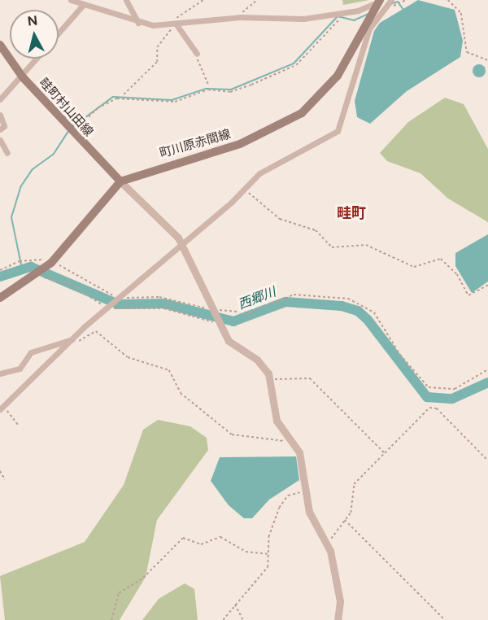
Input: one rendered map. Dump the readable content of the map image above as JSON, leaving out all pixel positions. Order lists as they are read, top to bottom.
{
  "streets": {
    "main road": ["畦町村山田線", "町川原赤間線"]
  },
  "crossings": [
    ["畦町村山田線", "町川原赤間線"]
  ],
  "districts": ["畦町"],
  "water": ["西郷川"],
  "north": "top"
}
